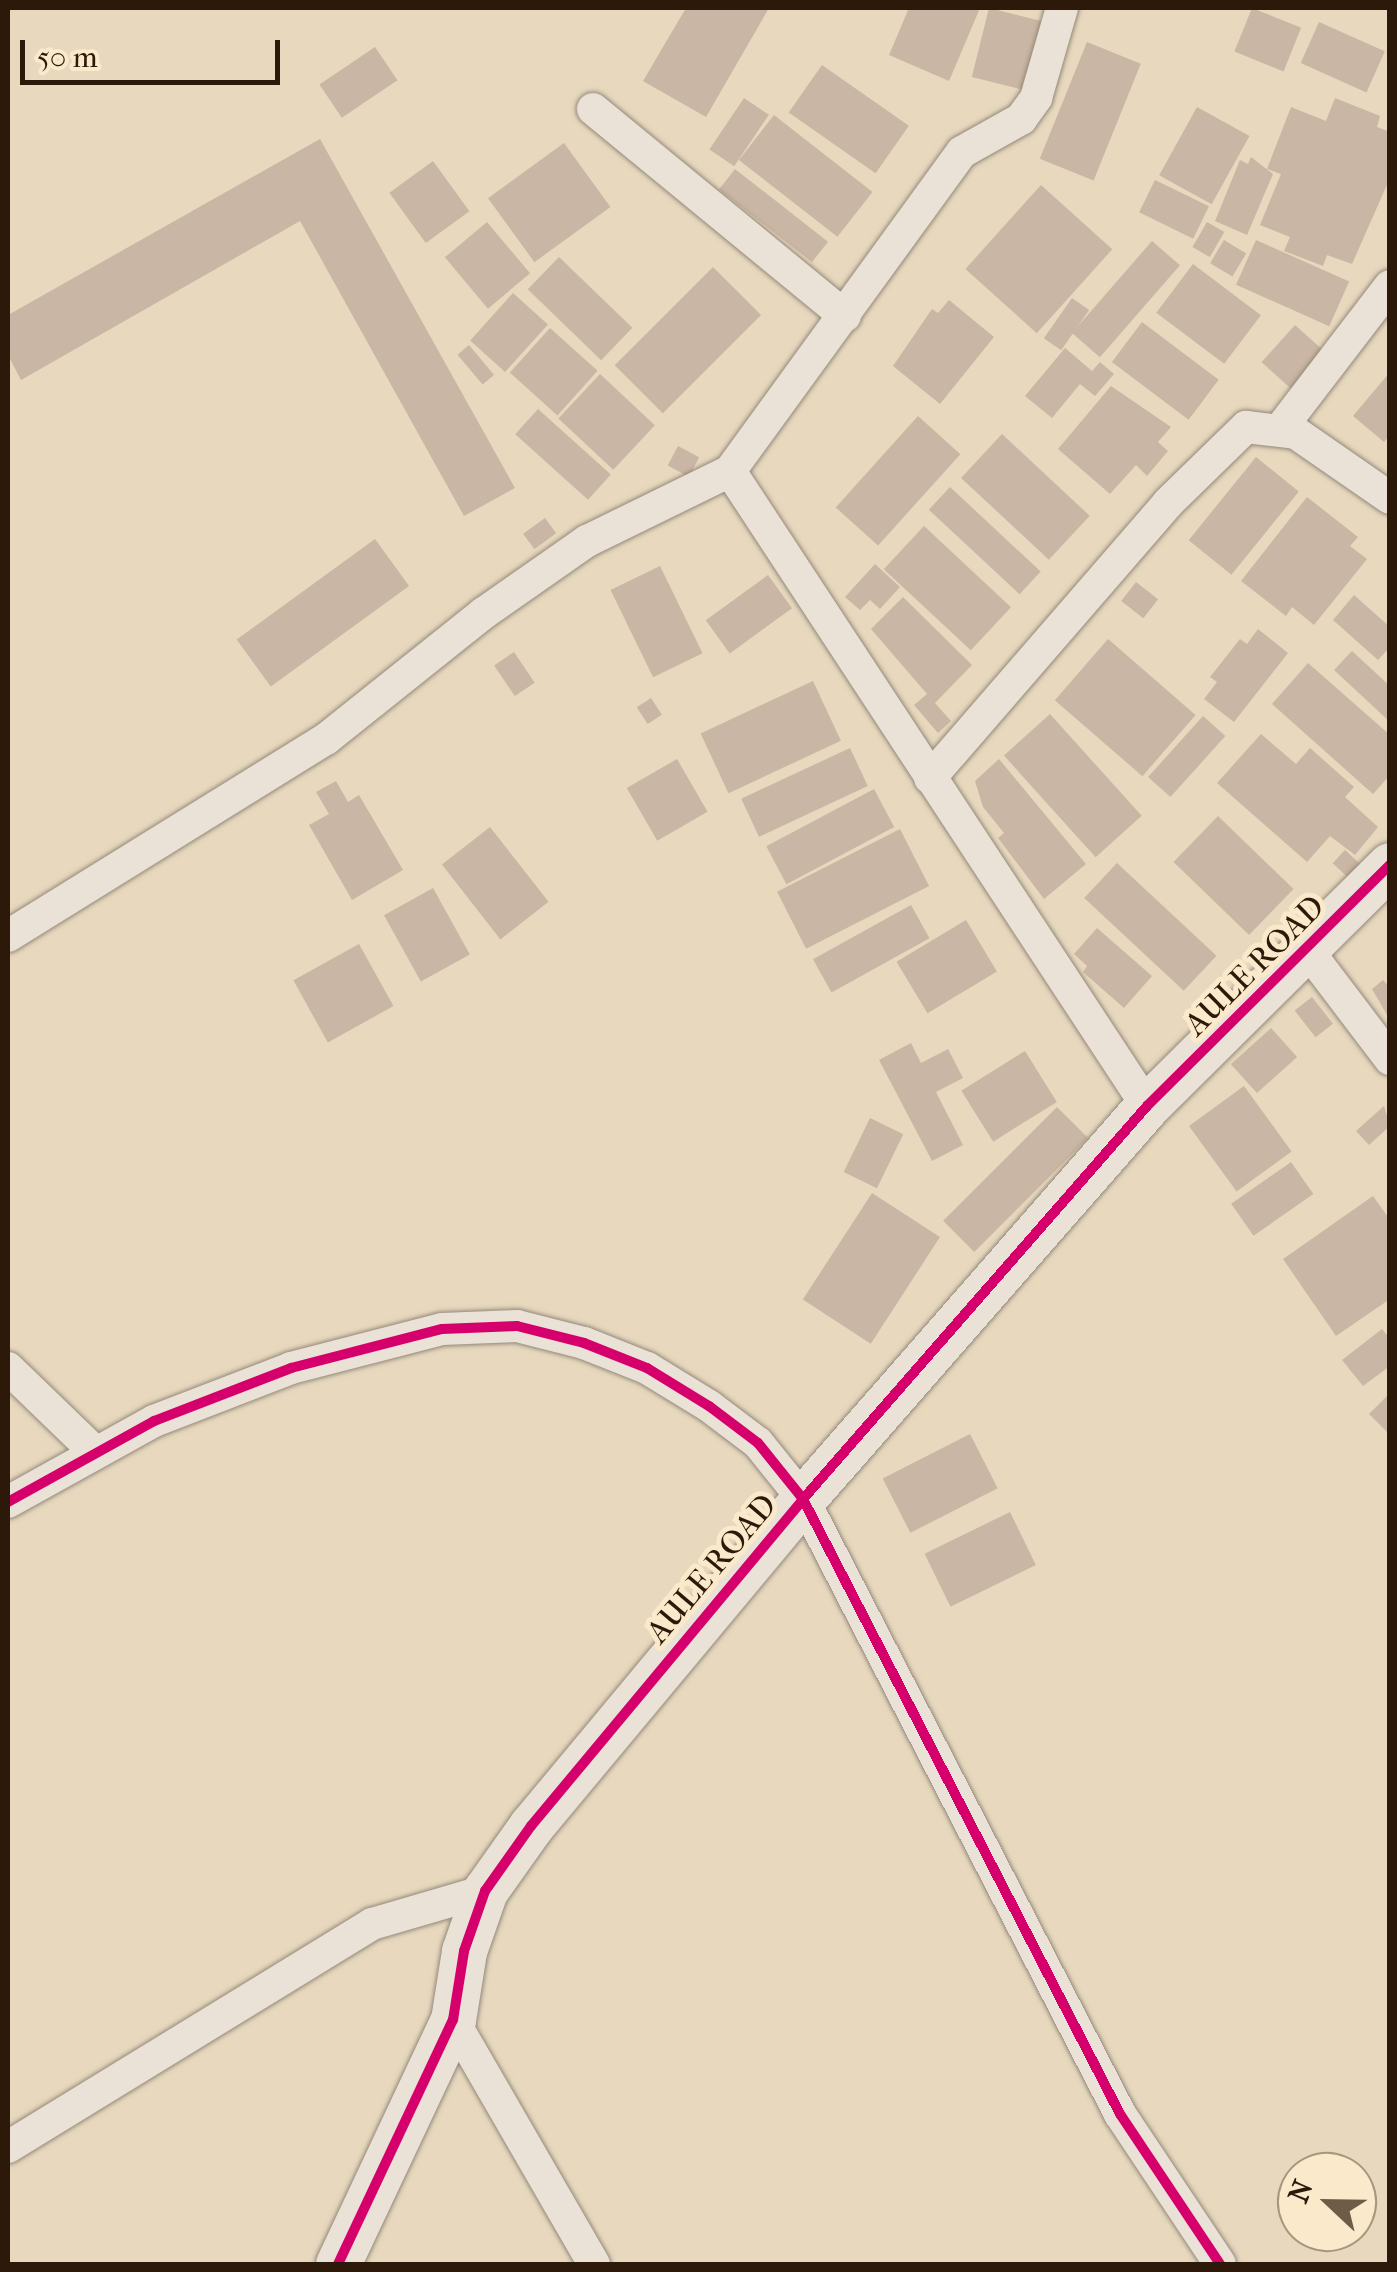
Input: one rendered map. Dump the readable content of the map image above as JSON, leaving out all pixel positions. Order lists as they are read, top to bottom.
{
  "streets": {
    "street": ["AULE ROAD"]
  },
  "scale_bar": "50 m",
  "north": "left"
}
